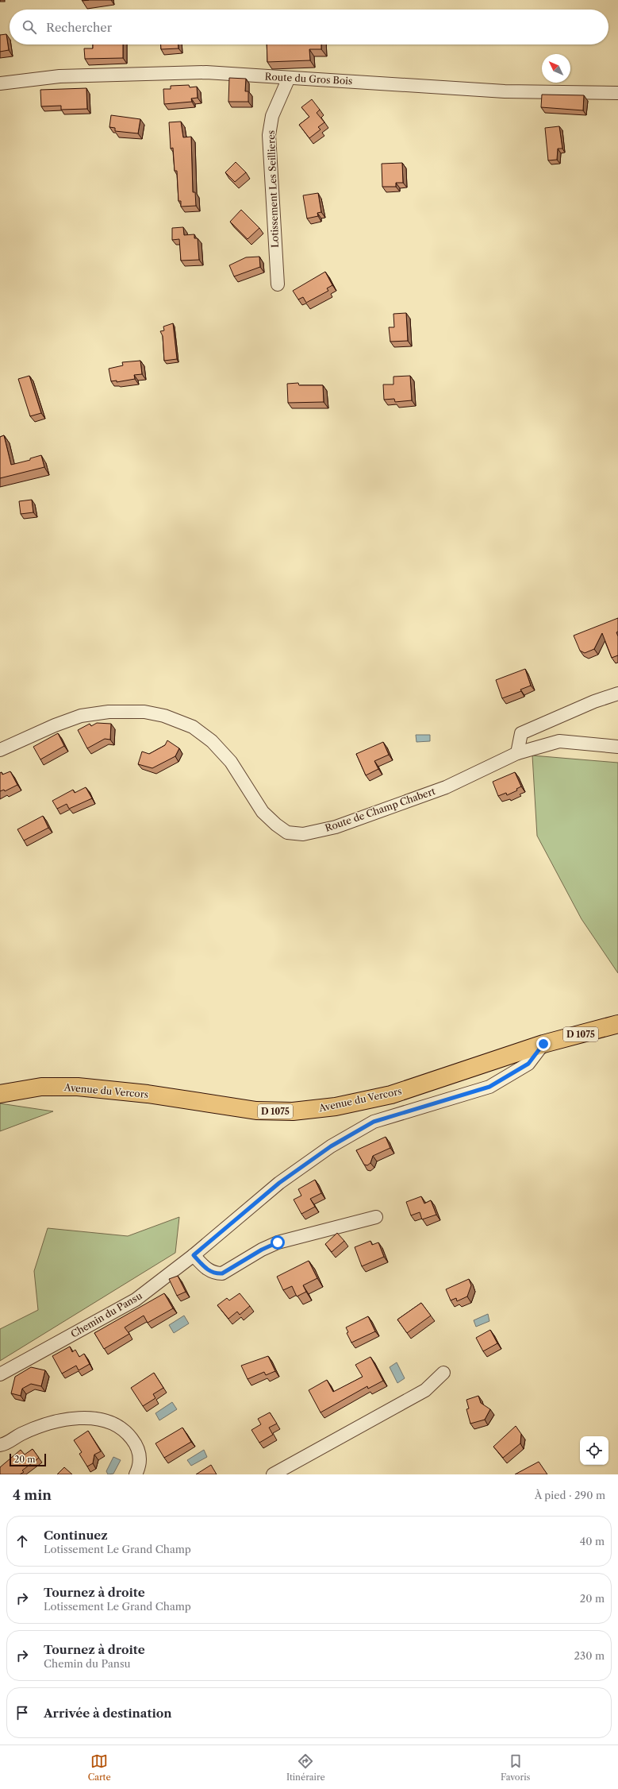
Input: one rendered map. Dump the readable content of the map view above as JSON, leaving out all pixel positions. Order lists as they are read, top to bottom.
{
  "streets": {
    "main road": ["D 1075", "Avenue du Vercors"],
    "street": [
      "Route du Gros Bois",
      "Lotissement Les Seillieres",
      "Route de Champ Chabert",
      "Chemin du Pansu"
    ]
  },
  "crossings": [
    ["Route du Gros Bois", "Lotissement Les Seillieres"],
    ["Avenue du Vercors", "Chemin du Pansu"]
  ],
  "scale_bar": "20 m",
  "north": "top left",
  "page": {
    "search": "Rechercher",
    "scale": "20 m",
    "heading": ["4 min", "À pied · 290 m"],
    "list": [
      ["Continuez", "Lotissement Le Grand Champ", "40 m"],
      ["Tournez à droite", "Lotissement Le Grand Champ", "20 m"],
      ["Tournez à droite", "Chemin du Pansu", "230 m"],
      "Arrivée à destination"
    ],
    "nav": ["Carte", "Itinéraire", "Favoris"]
  }
}
